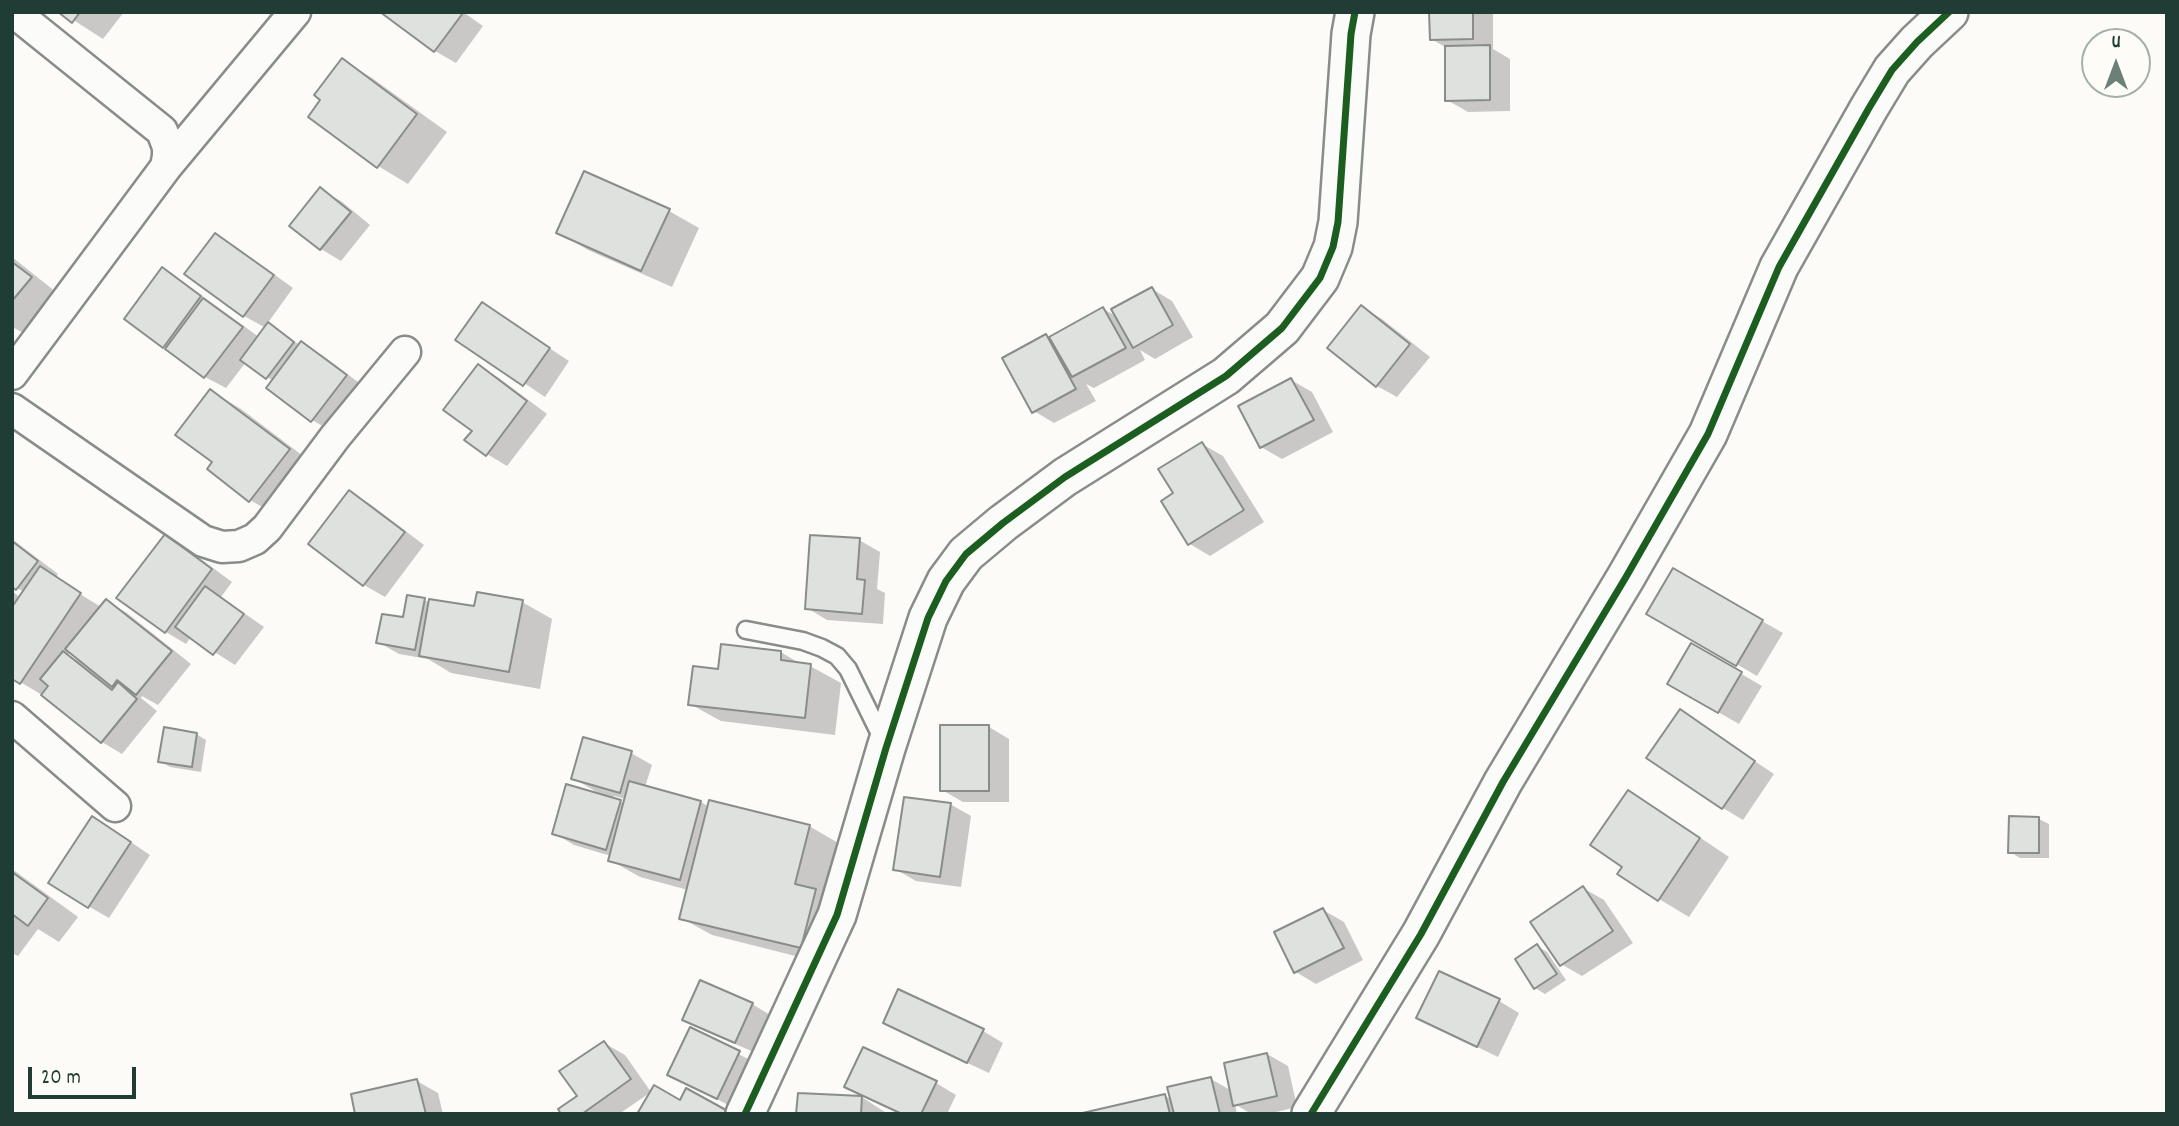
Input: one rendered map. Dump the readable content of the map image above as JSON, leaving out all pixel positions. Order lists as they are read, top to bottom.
{
  "scale_bar": "20 m",
  "north": "top"
}
